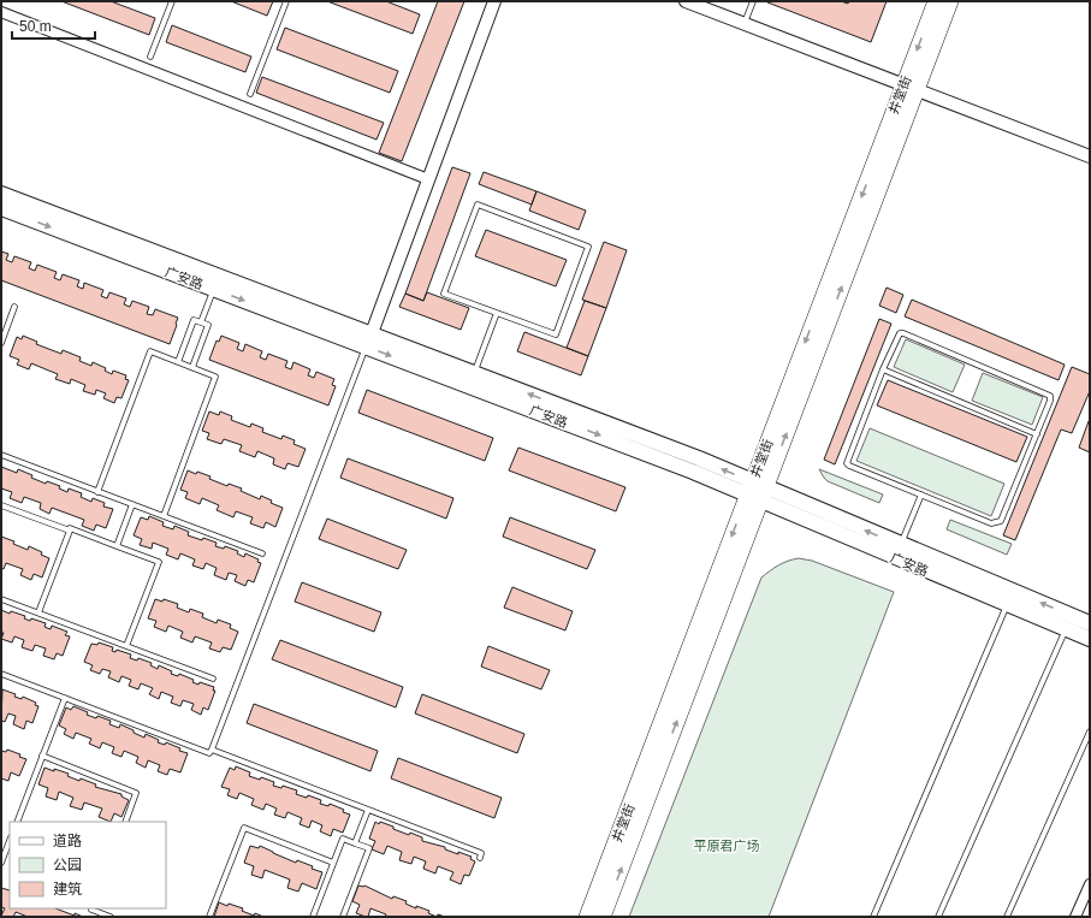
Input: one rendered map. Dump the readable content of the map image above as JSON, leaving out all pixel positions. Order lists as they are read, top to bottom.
{
  "streets": {
    "main road": ["井堂街", "广安路"]
  },
  "crossings": [
    ["井堂街", "广安路"]
  ],
  "parks": ["平原君广场"],
  "legend": ["道路", "公园", "建筑"],
  "scale_bar": "50 m"
}
